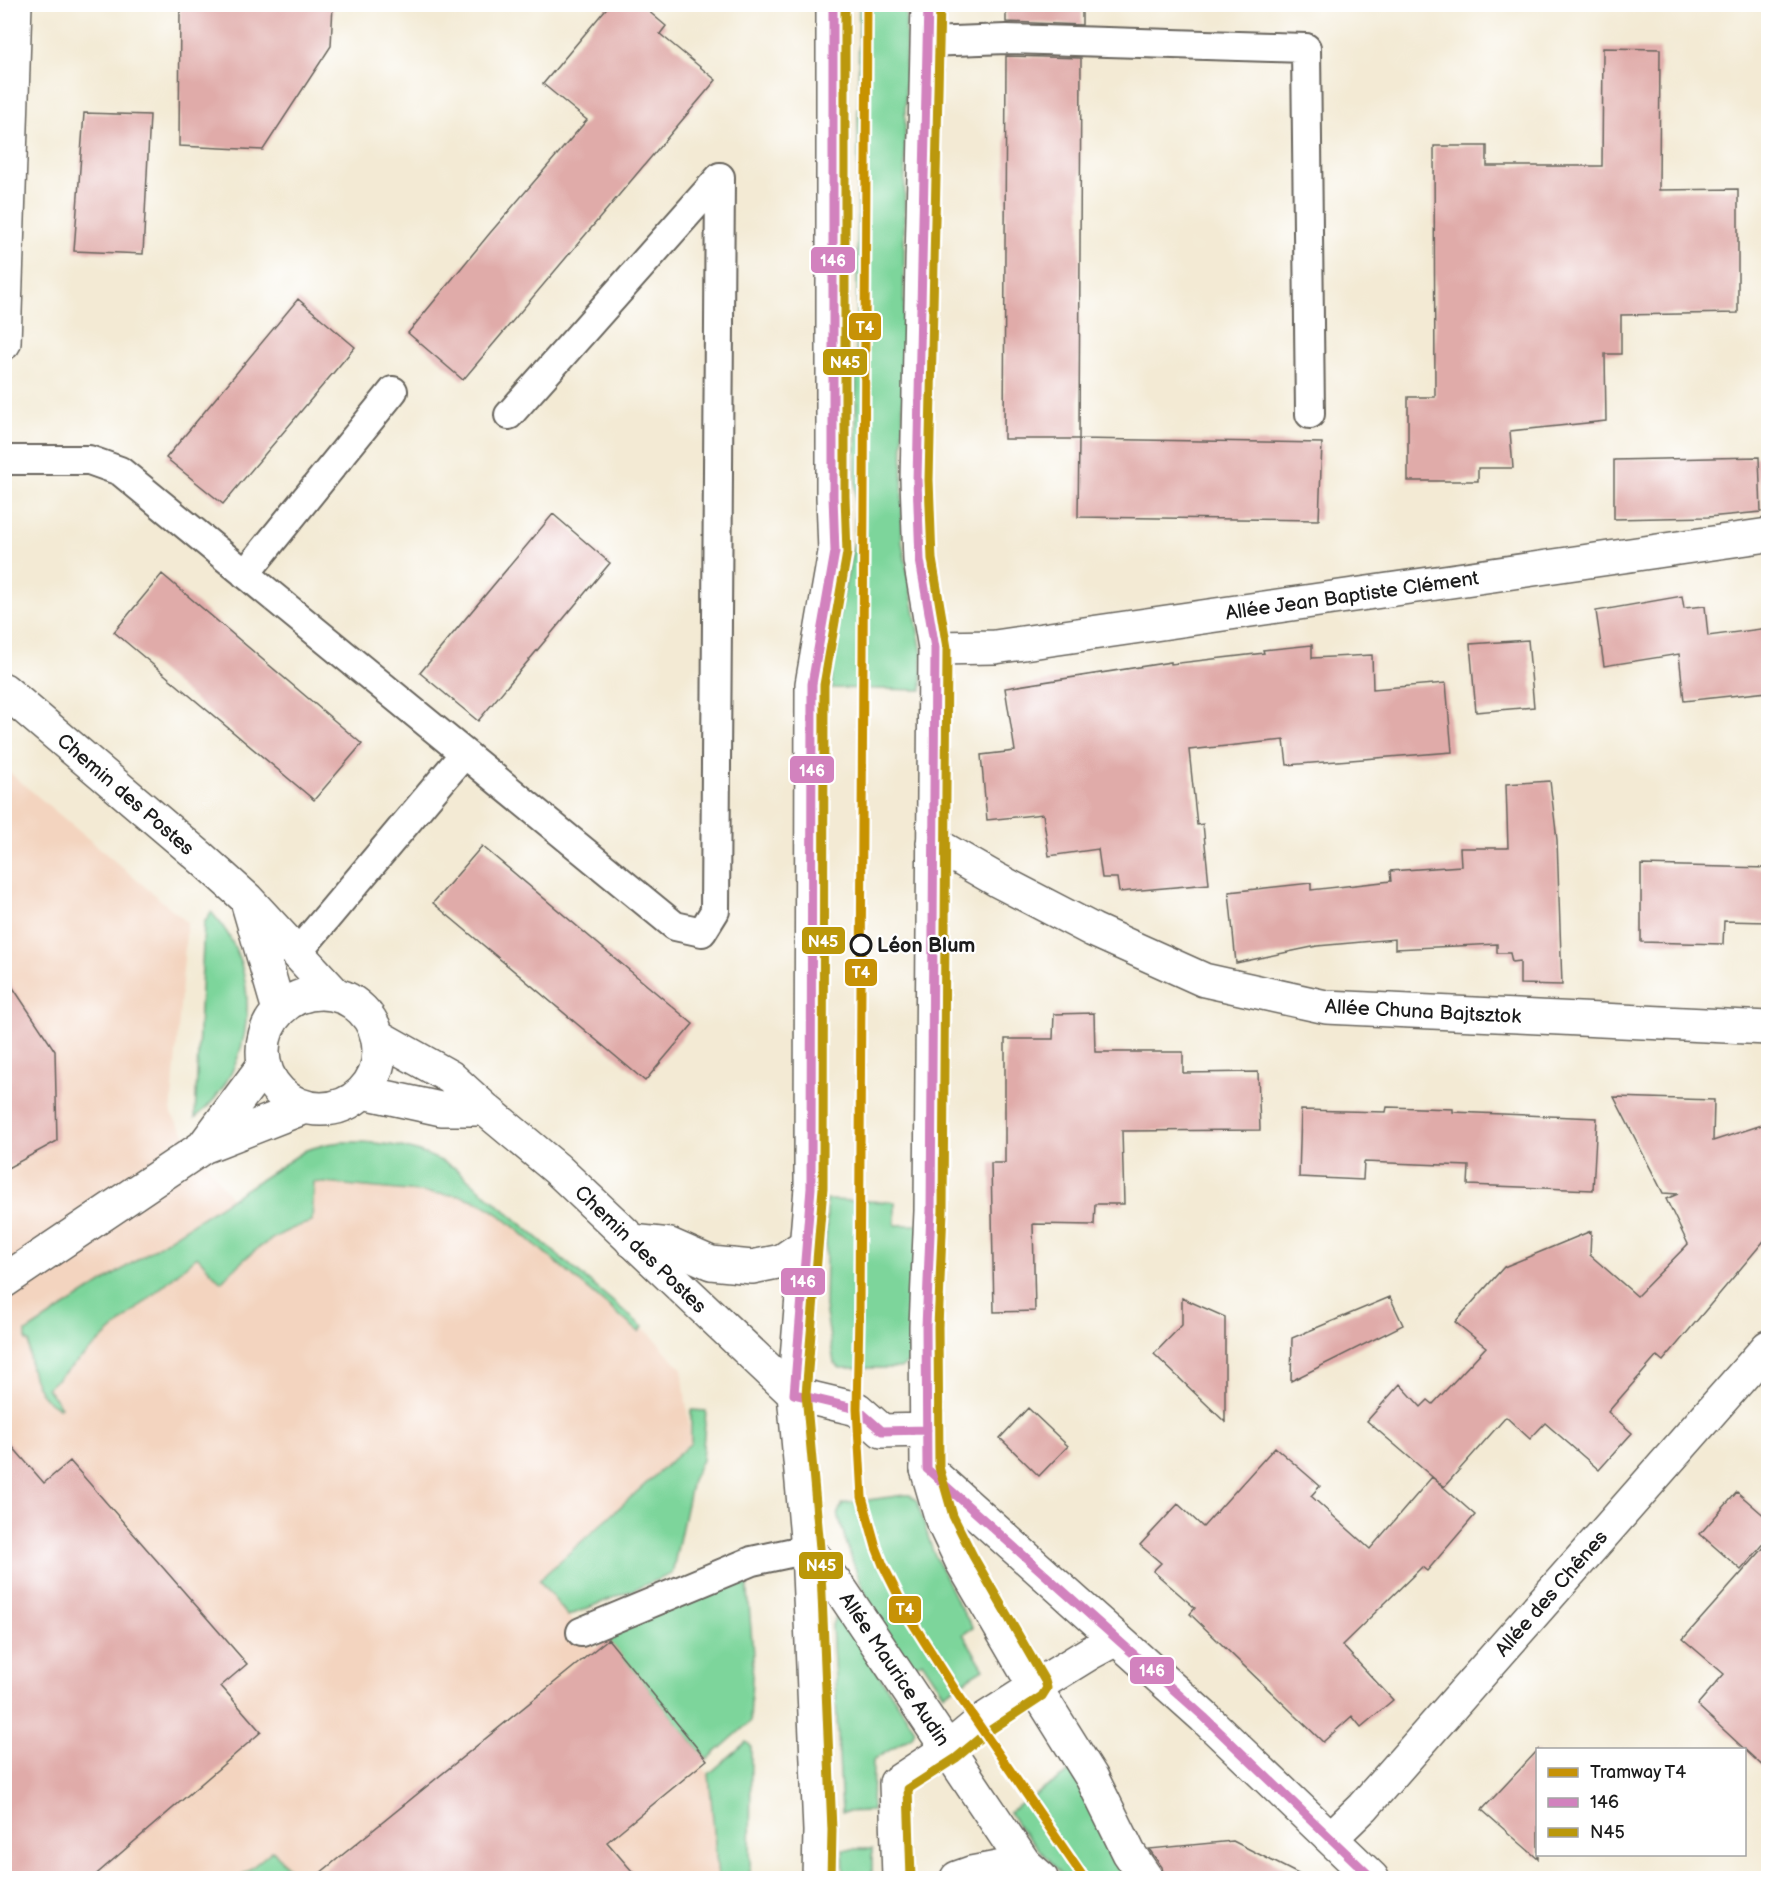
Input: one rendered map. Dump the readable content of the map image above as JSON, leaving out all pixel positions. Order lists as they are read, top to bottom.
{
  "streets": {
    "street": [
      "Allée Jean Baptiste Clément",
      "Chemin des Postes",
      "Allée Chuna Bajtsztok",
      "Allée des Chênes",
      "Allée Maurice Audin"
    ]
  },
  "places": ["Léon Blum"],
  "lines": ["tram line T4", "transit line 146", "transit line N45"],
  "legend": ["Tramway T4", "146", "N45"]
}
